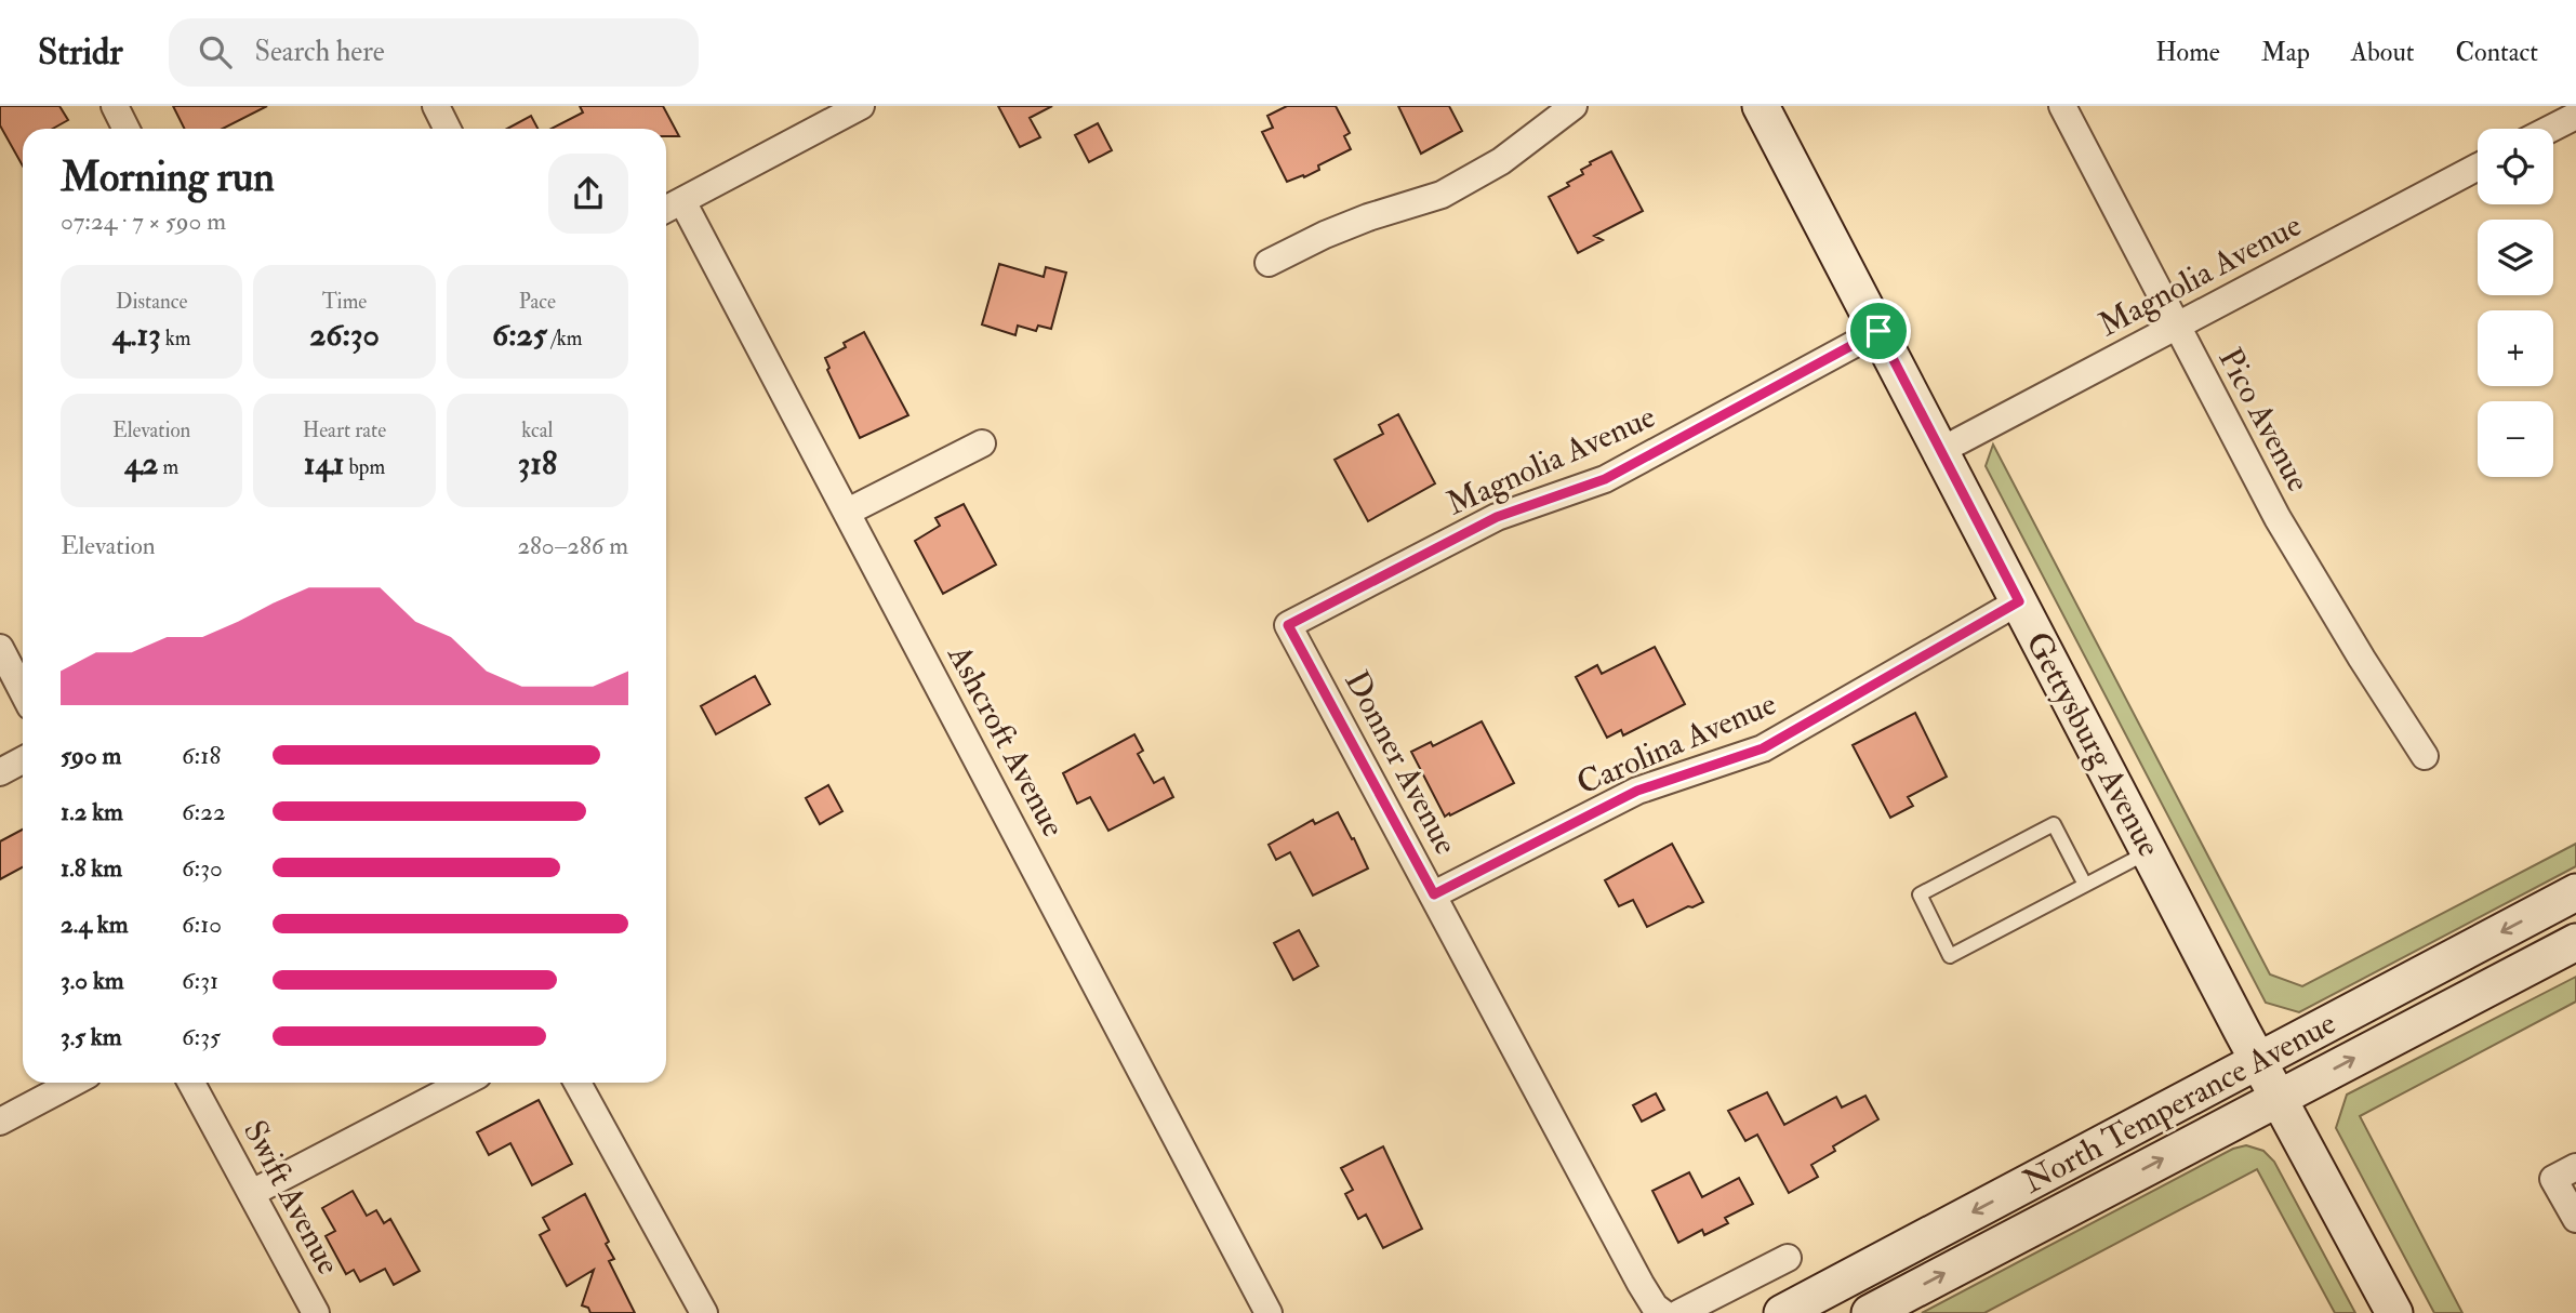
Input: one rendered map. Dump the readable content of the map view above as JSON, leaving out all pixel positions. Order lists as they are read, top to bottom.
{
  "streets": {
    "main road": ["Gettysburg Avenue", "North Temperance Avenue"],
    "street": [
      "Magnolia Avenue",
      "Pico Avenue",
      "Ashcroft Avenue",
      "Carolina Avenue",
      "Donner Avenue",
      "Swift Avenue"
    ]
  },
  "crossings": [
    ["Magnolia Avenue", "Pico Avenue"],
    ["Magnolia Avenue", "Gettysburg Avenue"],
    ["Magnolia Avenue", "Donner Avenue"],
    ["Carolina Avenue", "Gettysburg Avenue"],
    ["Carolina Avenue", "Donner Avenue"],
    ["Gettysburg Avenue", "North Temperance Avenue"]
  ],
  "page": {
    "header": "Stridr",
    "search": "Search here",
    "nav": [
      "Home",
      "Map",
      "About",
      "Contact"
    ],
    "map_buttons": ["+", "−"],
    "heading": ["Morning run", "07:24 · 7 × 590 m"],
    "stats": [
      ["Distance", "4.13 km"],
      ["Time", "26:30"],
      ["Pace", "6:25 /km"],
      ["Elevation", "42 m"],
      ["Heart rate", "141 bpm"],
      ["kcal", "318"]
    ],
    "chart": ["Elevation", "280–286 m"],
    "list": [
      {
        "name": "590 m",
        "note": "6:18"
      },
      {
        "name": "1.2 km",
        "note": "6:22"
      },
      {
        "name": "1.8 km",
        "note": "6:30"
      },
      {
        "name": "2.4 km",
        "note": "6:10"
      },
      {
        "name": "3.0 km",
        "note": "6:31"
      },
      {
        "name": "3.5 km",
        "note": "6:35"
      }
    ]
  }
}
